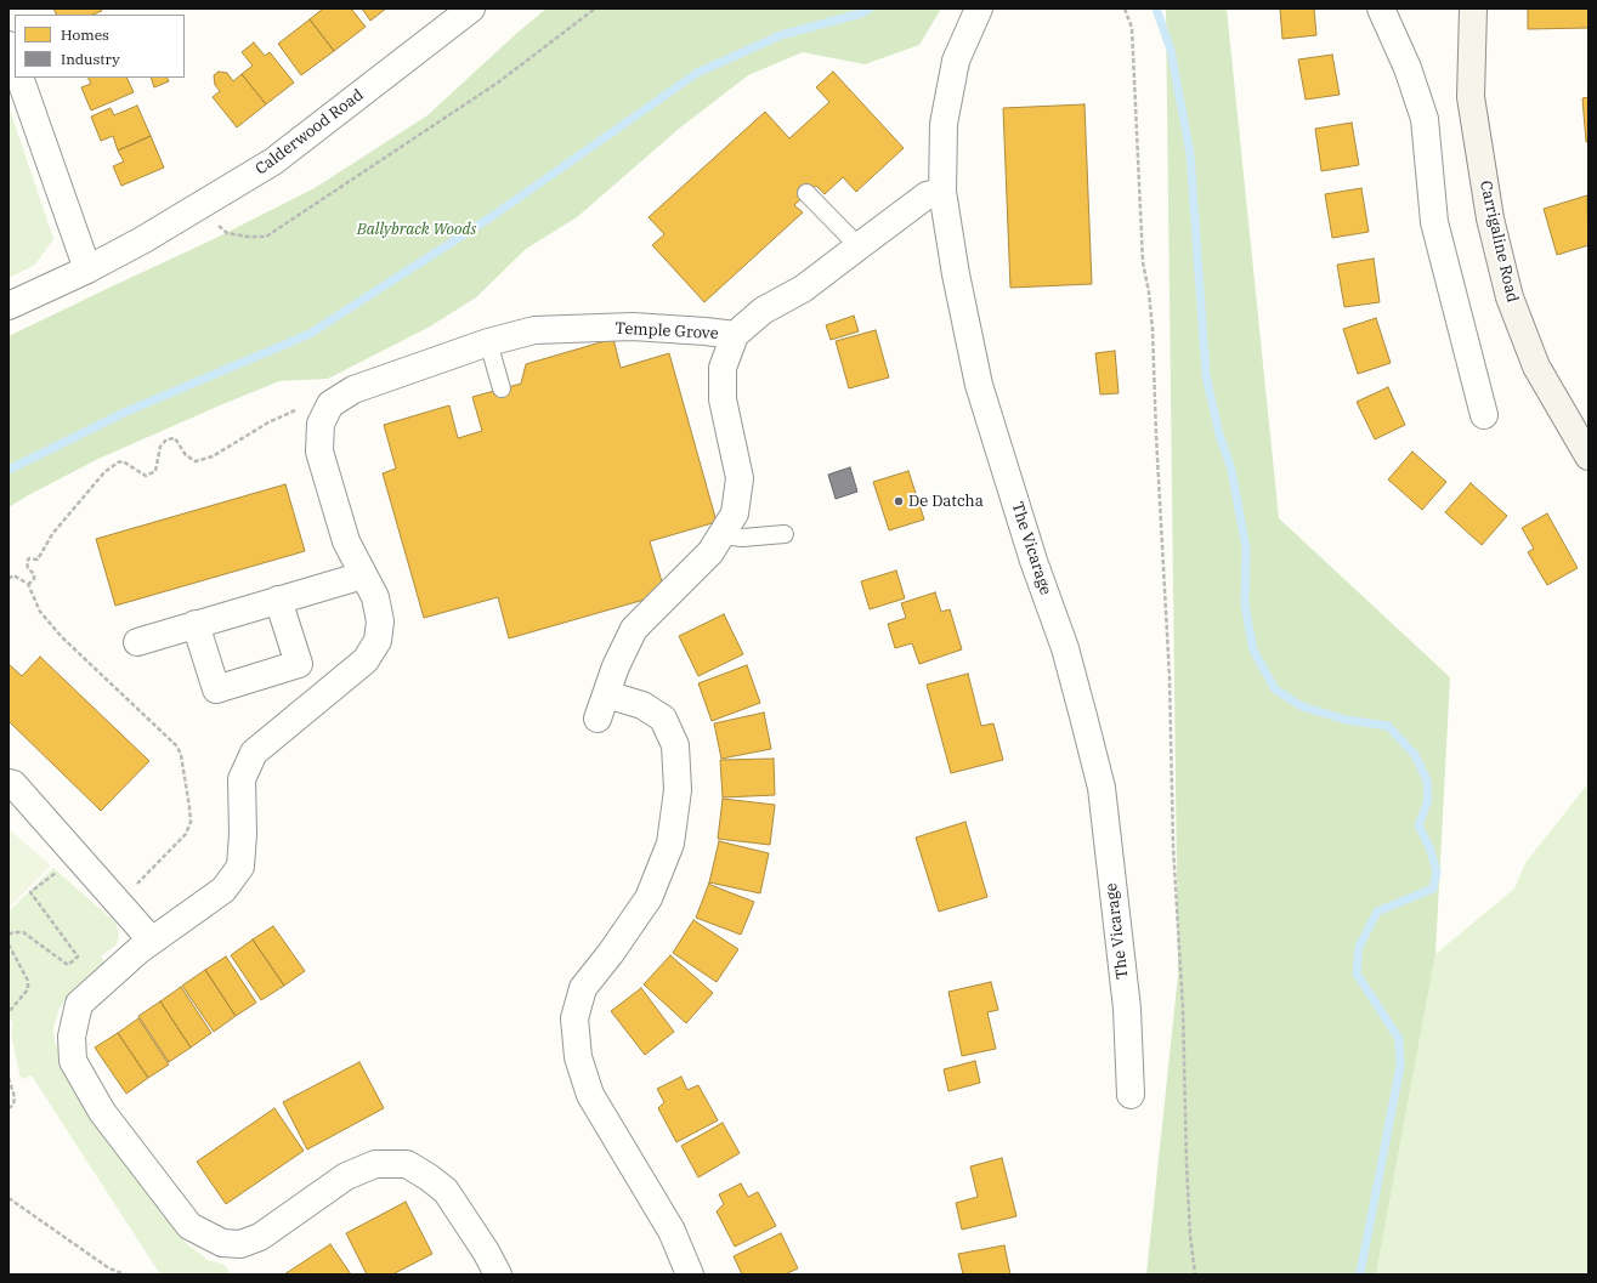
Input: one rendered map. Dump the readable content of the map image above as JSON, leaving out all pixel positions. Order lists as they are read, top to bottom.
{
  "streets": {
    "main road": ["Carrigaline Road"],
    "street": ["Calderwood Road", "Temple Grove", "The Vicarage"]
  },
  "crossings": [
    ["Temple Grove", "The Vicarage"]
  ],
  "parks": ["Ballybrack Woods"],
  "places": ["De Datcha"],
  "legend": ["Homes", "Industry"]
}
